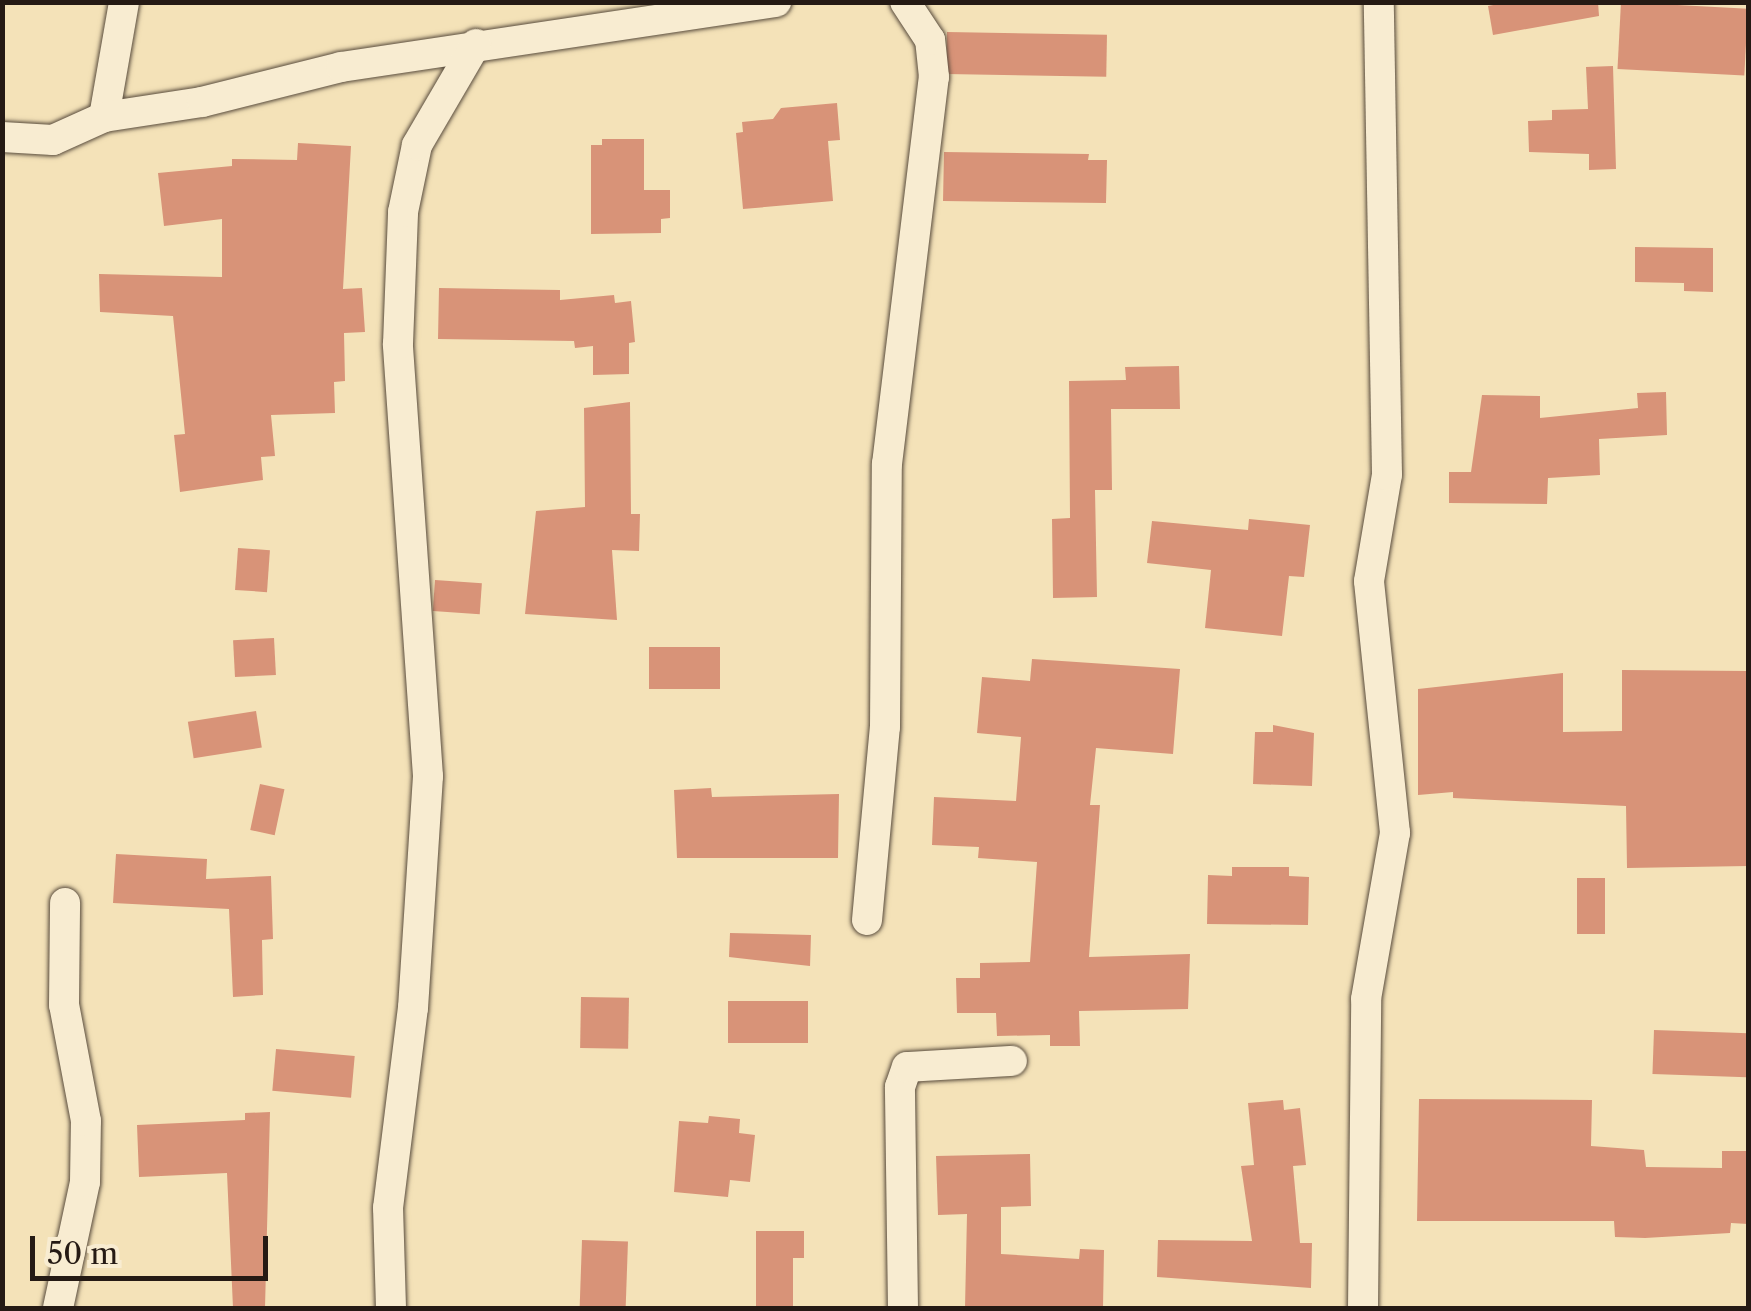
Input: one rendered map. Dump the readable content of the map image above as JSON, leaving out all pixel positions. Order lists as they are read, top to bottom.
{
  "scale_bar": "50 m"
}
